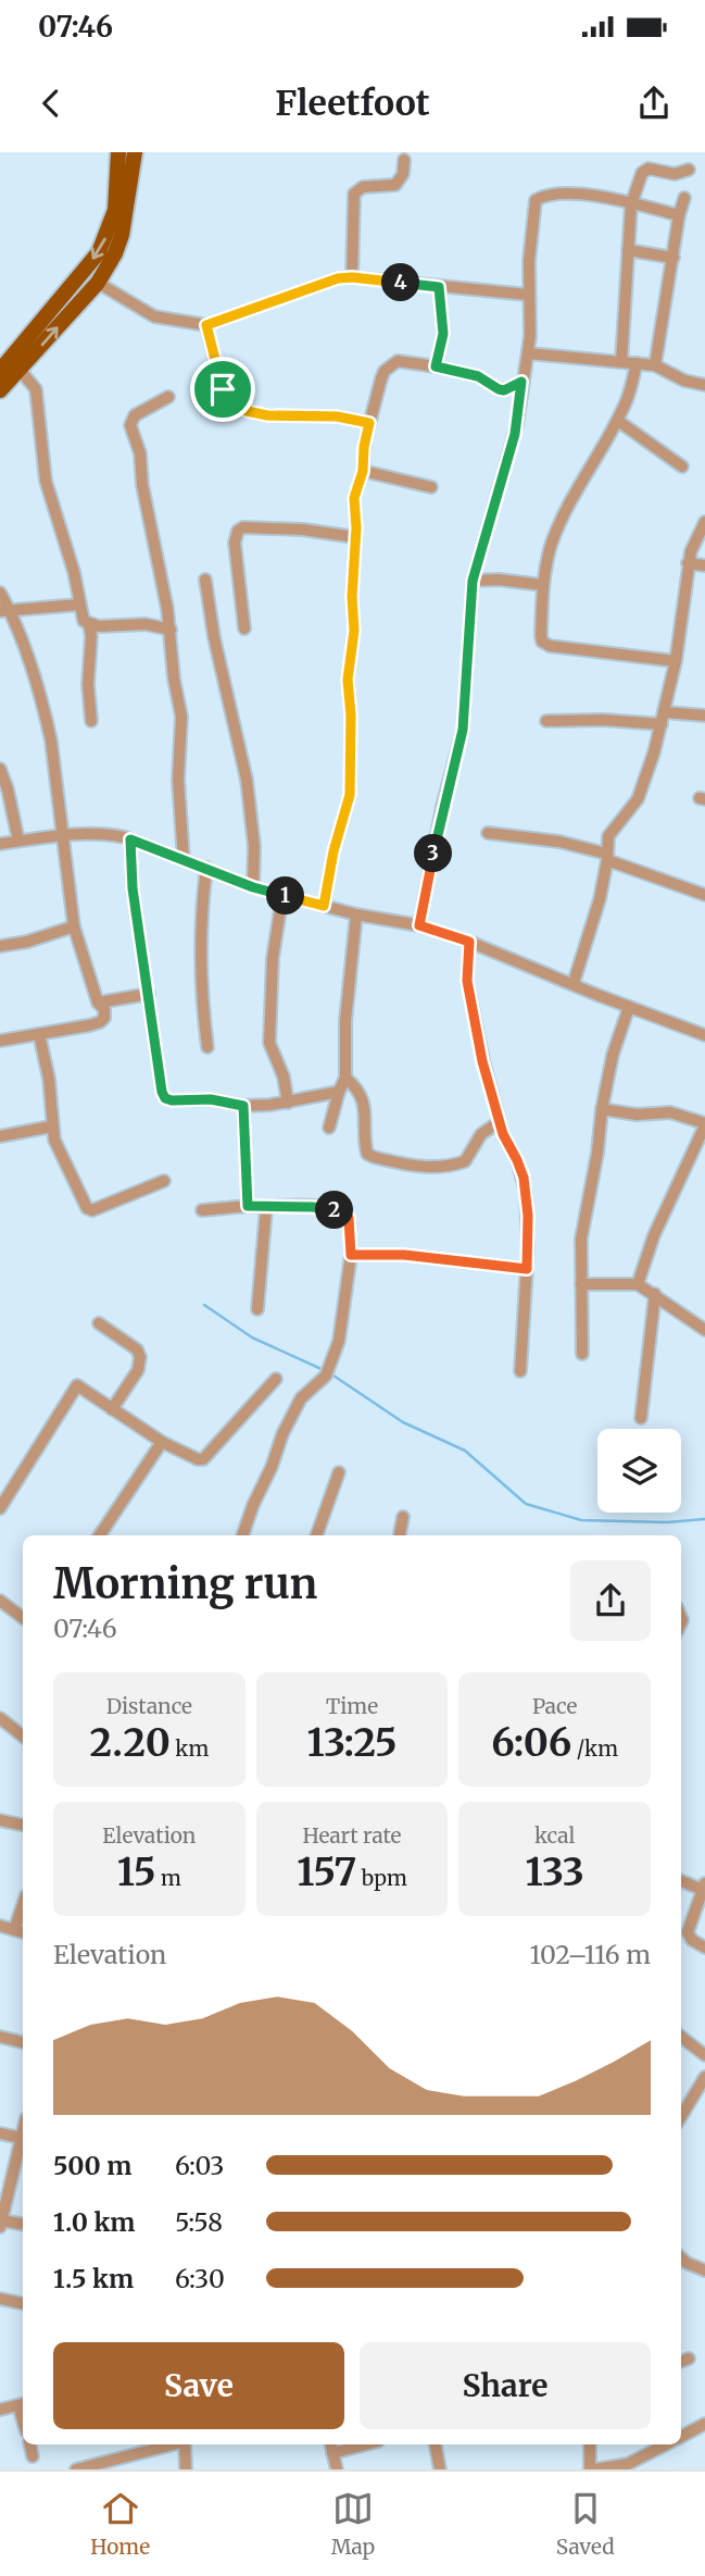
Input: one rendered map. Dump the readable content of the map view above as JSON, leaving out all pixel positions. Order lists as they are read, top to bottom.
{
  "page": {
    "status": "07:46",
    "header": "Fleetfoot",
    "pins": [
      "4",
      "3",
      "1",
      "2"
    ],
    "heading": ["Morning run", "07:46"],
    "stats": [
      ["Distance", "2.20 km"],
      ["Time", "13:25"],
      ["Pace", "6:06 /km"],
      ["Elevation", "15 m"],
      ["Heart rate", "157 bpm"],
      ["kcal", "133"]
    ],
    "chart": ["Elevation", "102–116 m"],
    "list": [
      {
        "name": "500 m",
        "note": "6:03"
      },
      {
        "name": "1.0 km",
        "note": "5:58"
      },
      {
        "name": "1.5 km",
        "note": "6:30"
      }
    ],
    "buttons": ["Save", "Share"],
    "tabs": ["Home", "Map", "Saved"]
  }
}
